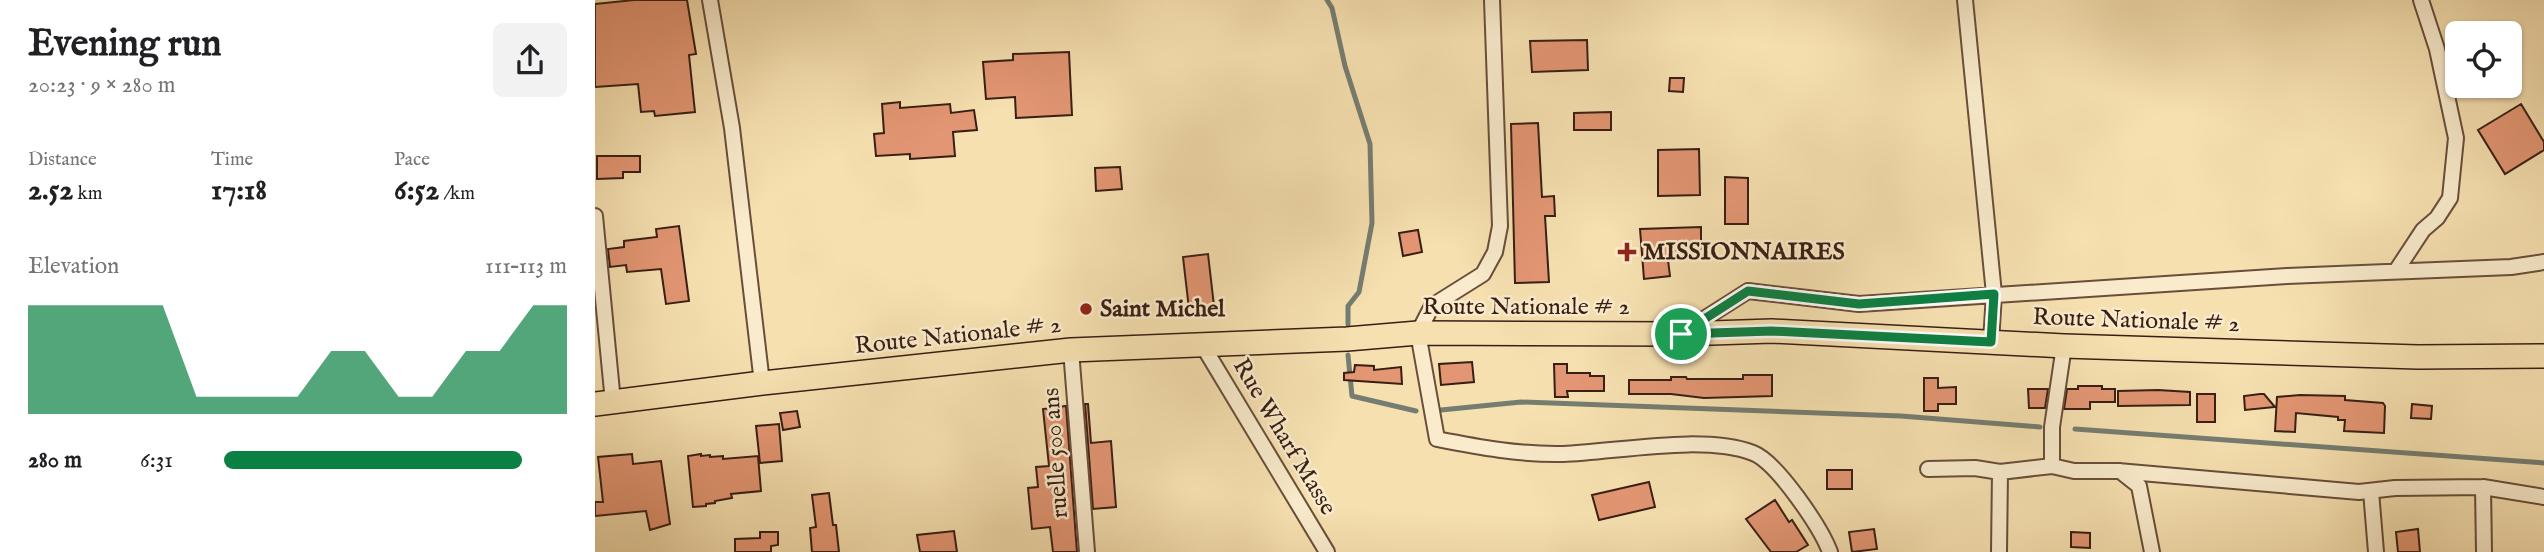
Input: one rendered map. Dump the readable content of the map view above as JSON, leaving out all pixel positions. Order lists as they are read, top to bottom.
{
  "streets": {
    "main road": ["Route Nationale # 2"],
    "street": ["Rue Wharf Masse", "ruelle 500 ans"]
  },
  "crossings": [
    ["Route Nationale # 2", "Rue Wharf Masse"],
    ["Route Nationale # 2", "ruelle 500 ans"]
  ],
  "places": {
    "health": ["MISSIONNAIRES"],
    "other": ["Saint Michel"]
  },
  "page": {
    "heading": ["Evening run", "20:23 · 9 × 280 m"],
    "stats": [
      ["Distance", "2.52 km"],
      ["Time", "17:18"],
      ["Pace", "6:52 /km"]
    ],
    "chart": ["Elevation", "111–113 m"],
    "list": [
      {
        "name": "280 m",
        "note": "6:31"
      }
    ]
  }
}
